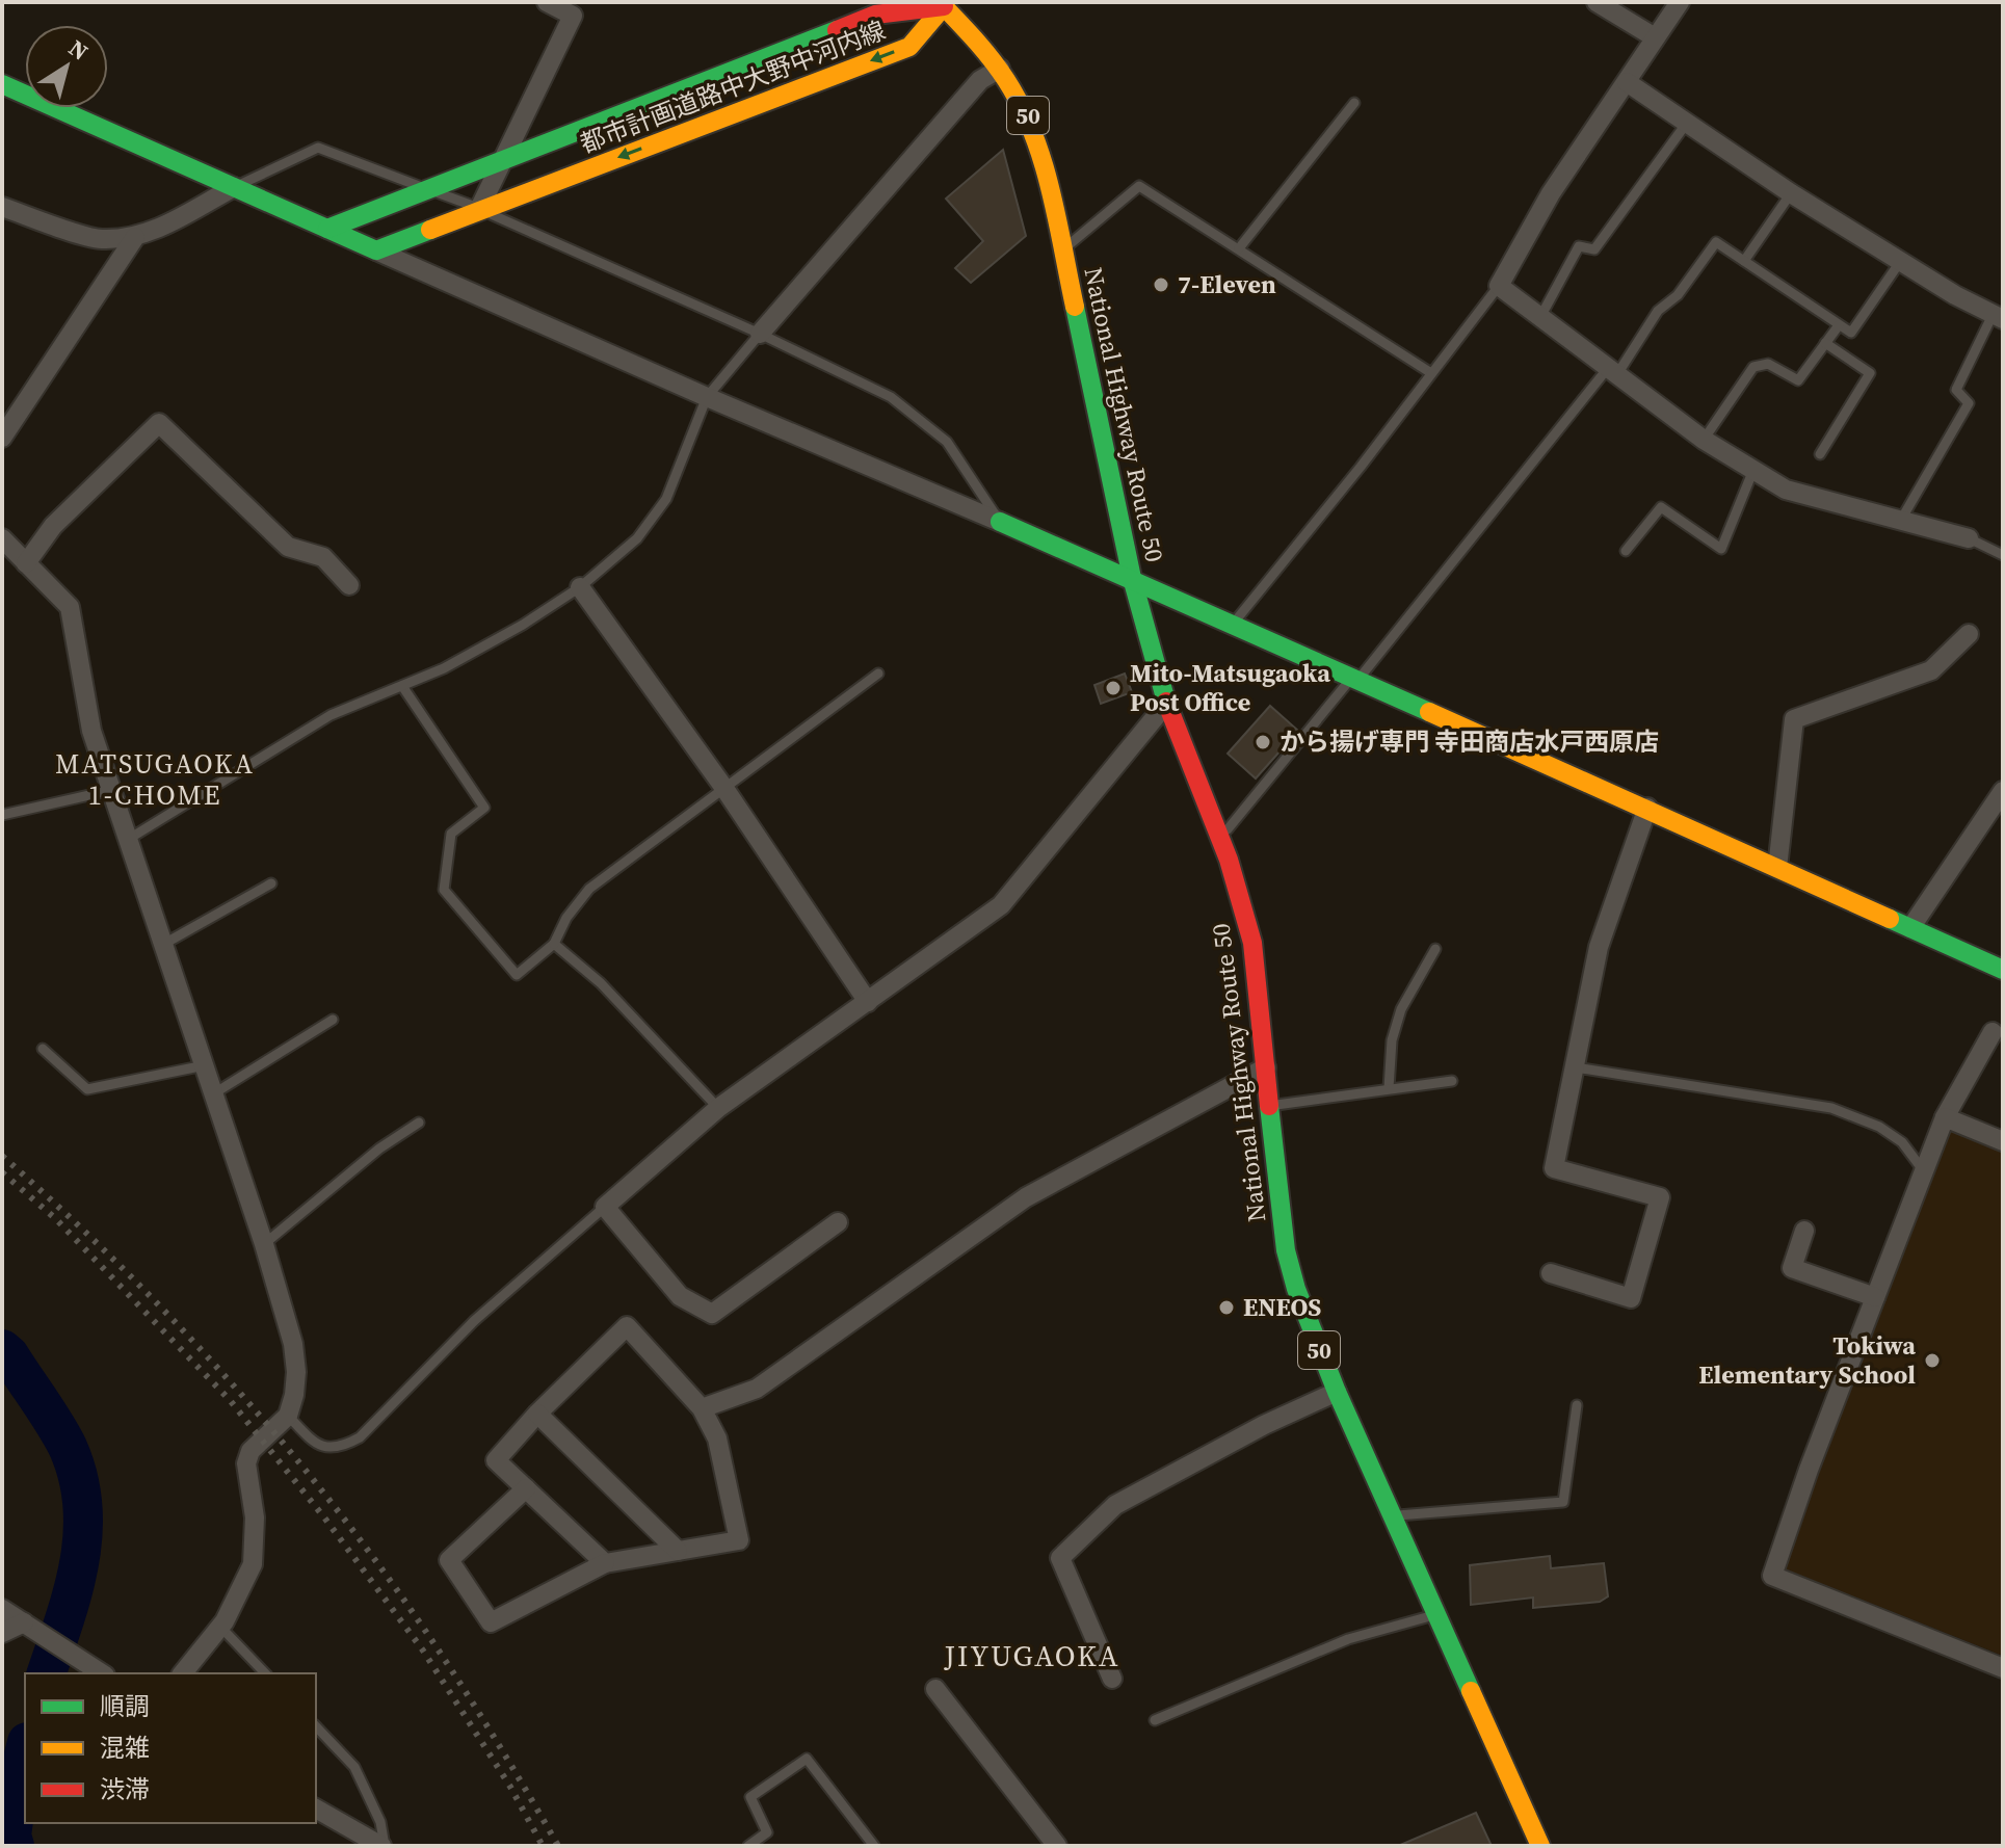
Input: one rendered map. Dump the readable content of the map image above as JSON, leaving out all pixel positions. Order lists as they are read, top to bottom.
{
  "streets": {
    "main road": ["都市計画道路中大野中河内線", "50", "National Highway Route 50"]
  },
  "crossings": [
    ["都市計画道路中大野中河内線", "National Highway Route 50"]
  ],
  "districts": ["MATSUGAOKA 1-CHOME", "JIYUGAOKA"],
  "places": [
    "7-Eleven",
    "Mito-Matsugaoka Post Office",
    "から揚げ専門 寺田商店水戸西原店",
    "ENEOS",
    "Tokiwa Elementary School"
  ],
  "legend": ["順調", "混雑", "渋滞"],
  "north": "top right"
}
